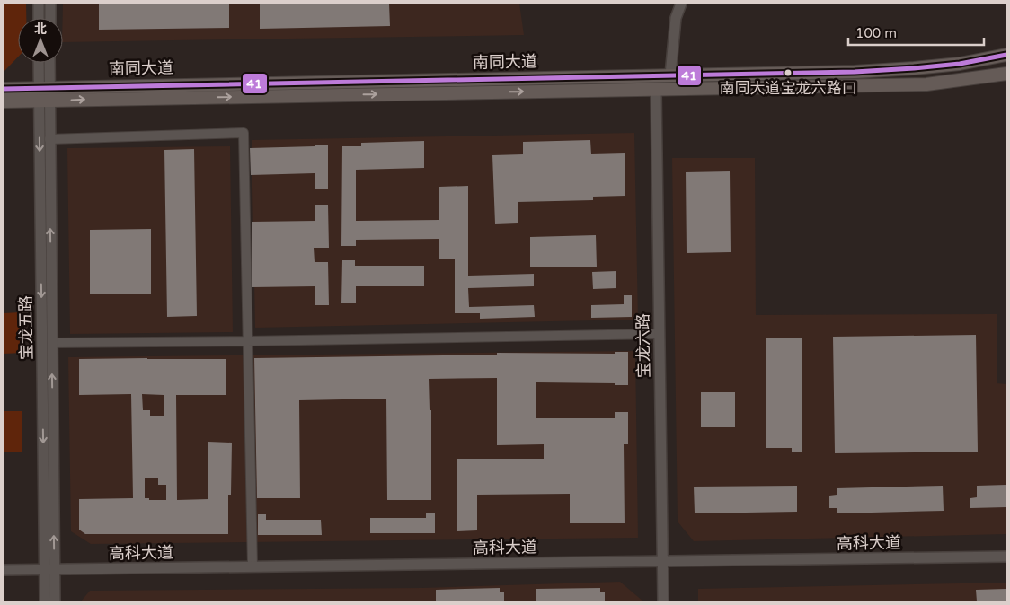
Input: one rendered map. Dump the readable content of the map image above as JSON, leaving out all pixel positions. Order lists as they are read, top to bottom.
{
  "streets": {
    "main road": ["南同大道"],
    "street": ["宝龙五路", "宝龙六路", "高科大道"]
  },
  "crossings": [
    ["南同大道", "宝龙五路"],
    ["南同大道", "宝龙六路"],
    ["宝龙五路", "高科大道"],
    ["宝龙六路", "高科大道"]
  ],
  "places": ["南同大道宝龙六路口"],
  "lines": ["transit line 41"],
  "scale_bar": "100 m",
  "north": "top"
}
